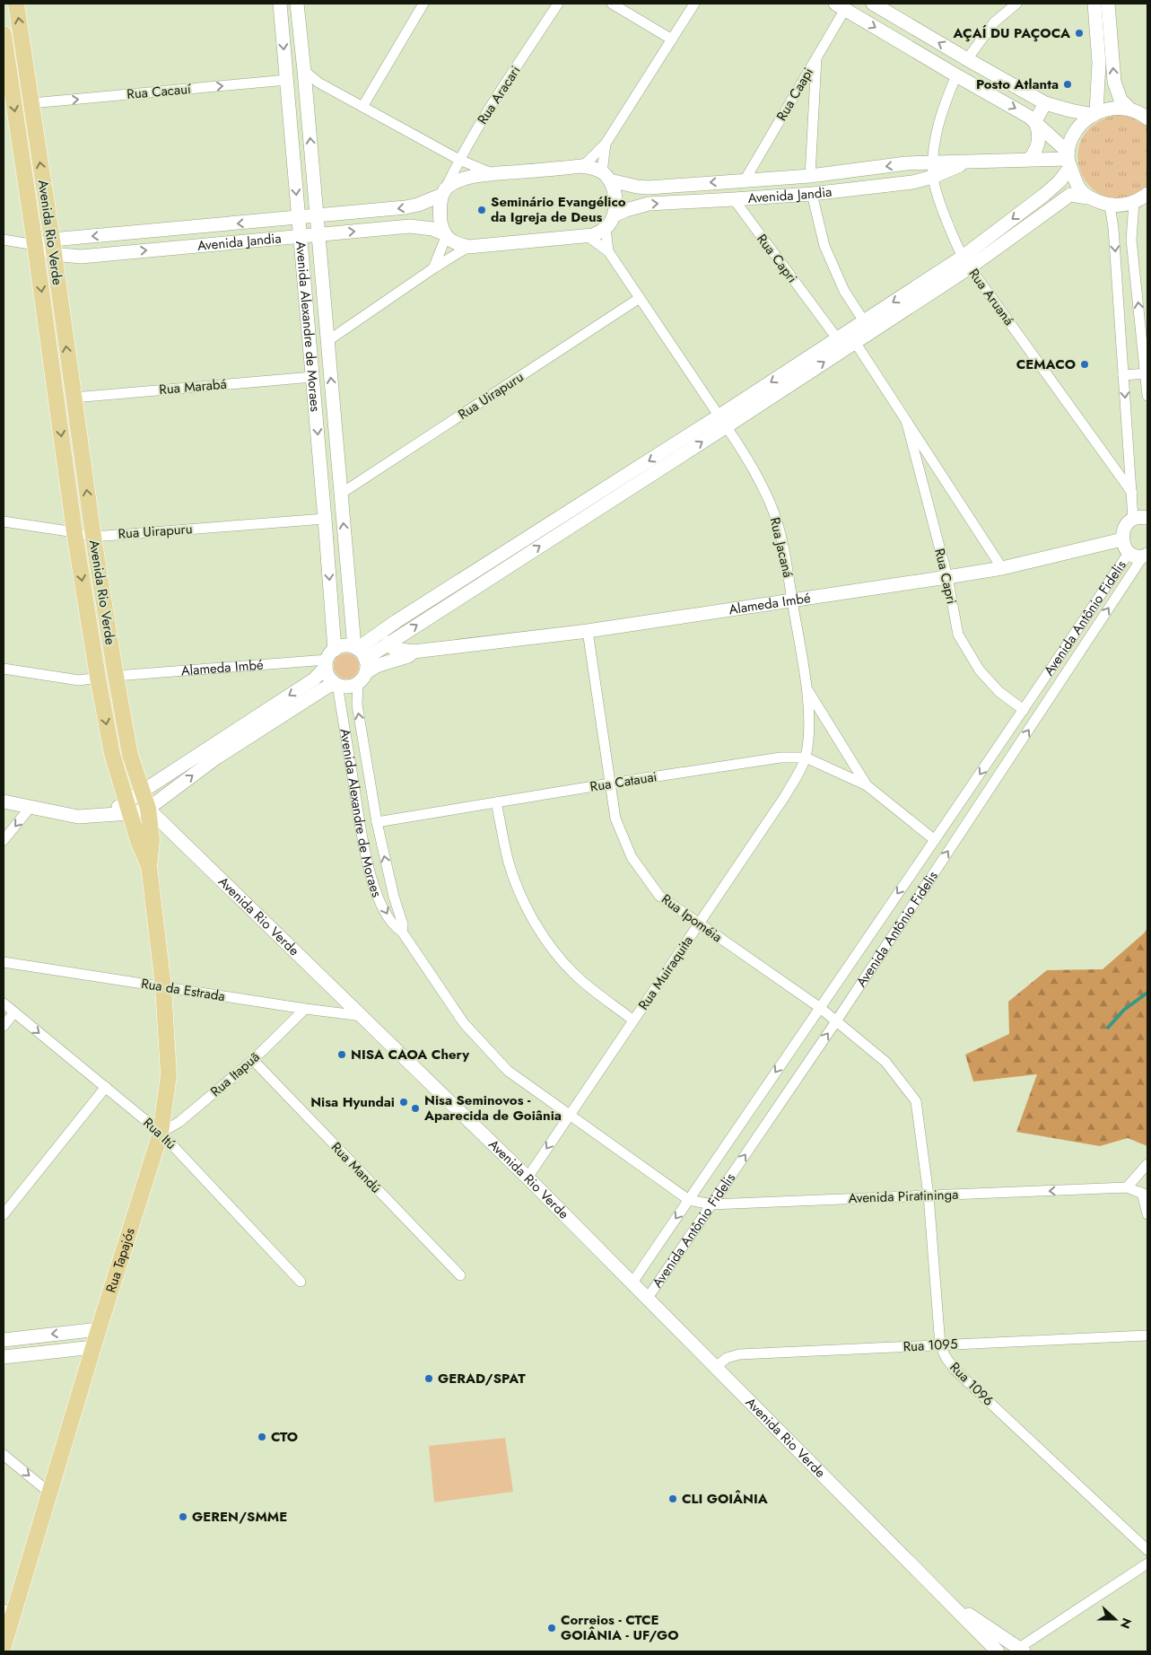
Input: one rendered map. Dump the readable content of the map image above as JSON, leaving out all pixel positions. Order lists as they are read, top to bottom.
{
  "streets": {
    "main road": ["Avenida Rio Verde", "Rua Tapajós"],
    "street": [
      "Rua Cacauí",
      "Rua Caapi",
      "Rua Aracari",
      "Avenida Jandia",
      "Rua Capri",
      "Rua Aruaná",
      "Avenida Alexandre de Moraes",
      "Rua Marabá",
      "Rua Uirapuru",
      "Rua Jacaná",
      "Alameda Imbé",
      "Avenida Antônio Fidelis",
      "Rua Catauai",
      "Rua Ipoméia",
      "Rua Muiraquita",
      "Rua da Estrada",
      "Rua Itapuã",
      "Rua Itú",
      "Rua Mandú",
      "Avenida Piratininga",
      "Rua 1095",
      "Rua 1096"
    ]
  },
  "crossings": [
    ["Rua Cacauí", "Avenida Rio Verde"],
    ["Rua Cacauí", "Avenida Alexandre de Moraes"],
    ["Rua Caapi", "Avenida Jandia"],
    ["Rua Aracari", "Avenida Jandia"],
    ["Avenida Jandia", "Avenida Rio Verde"],
    ["Avenida Jandia", "Rua Capri"],
    ["Avenida Jandia", "Rua Aruaná"],
    ["Avenida Jandia", "Avenida Alexandre de Moraes"],
    ["Avenida Rio Verde", "Rua Marabá"],
    ["Avenida Rio Verde", "Rua Uirapuru"],
    ["Avenida Rio Verde", "Alameda Imbé"],
    ["Avenida Rio Verde", "Avenida Antônio Fidelis"],
    ["Avenida Rio Verde", "Rua Muiraquita"],
    ["Avenida Rio Verde", "Rua da Estrada"],
    ["Avenida Rio Verde", "Rua Tapajós"],
    ["Avenida Rio Verde", "Rua 1095"],
    ["Rua Capri", "Alameda Imbé"],
    ["Rua Capri", "Avenida Antônio Fidelis"],
    ["Avenida Alexandre de Moraes", "Rua Marabá"],
    ["Avenida Alexandre de Moraes", "Rua Uirapuru"],
    ["Avenida Alexandre de Moraes", "Alameda Imbé"],
    ["Avenida Alexandre de Moraes", "Avenida Antônio Fidelis"],
    ["Avenida Alexandre de Moraes", "Rua Catauai"],
    ["Avenida Alexandre de Moraes", "Rua Muiraquita"],
    ["Avenida Alexandre de Moraes", "Avenida Piratininga"],
    ["Rua Uirapuru", "Rua Jacaná"],
    ["Rua Jacaná", "Alameda Imbé"],
    ["Rua Jacaná", "Avenida Antônio Fidelis"],
    ["Rua Jacaná", "Rua Catauai"],
    ["Rua Jacaná", "Rua Muiraquita"],
    ["Alameda Imbé", "Rua Ipoméia"],
    ["Avenida Antônio Fidelis", "Rua Ipoméia"],
    ["Avenida Antônio Fidelis", "Avenida Piratininga"],
    ["Rua Catauai", "Rua Ipoméia"],
    ["Rua Catauai", "Rua Muiraquita"],
    ["Rua Ipoméia", "Rua Muiraquita"],
    ["Rua Ipoméia", "Rua 1096"],
    ["Rua da Estrada", "Rua Itapuã"],
    ["Rua da Estrada", "Rua Tapajós"],
    ["Rua Itapuã", "Rua Itú"],
    ["Rua Itapuã", "Rua Mandú"],
    ["Rua Itapuã", "Rua Tapajós"],
    ["Rua Itú", "Rua Tapajós"],
    ["Avenida Piratininga", "Rua 1096"],
    ["Rua 1095", "Rua 1096"]
  ],
  "one_way": ["Rua Cacauí", "Avenida Piratininga"],
  "places": [
    "AÇAÍ DU PAÇOCA",
    "Posto Atlanta",
    "Seminário Evangélico da Igreja de Deus",
    "CEMACO",
    "NISA CAOA Chery",
    "Nisa Hyundai",
    "Nisa Seminovos - Aparecida de Goiânia",
    "GERAD/SPAT",
    "CTO",
    "CLI GOIÂNIA",
    "GEREN/SMME",
    "Correios - CTCE GOIÂNIA - UF/GO"
  ],
  "north": "right"
}
